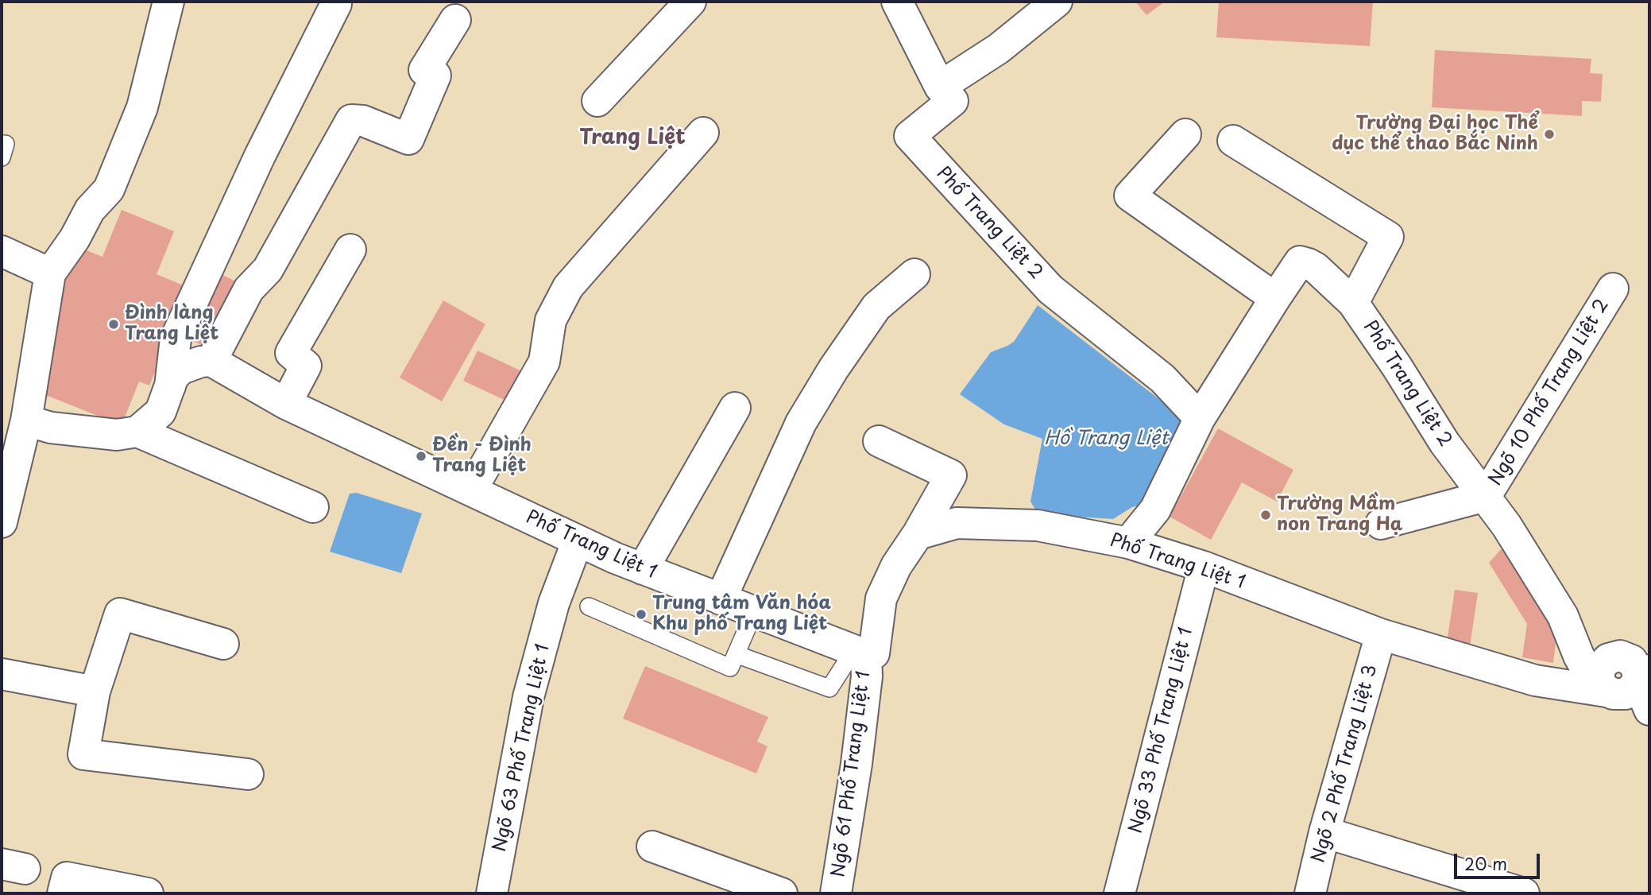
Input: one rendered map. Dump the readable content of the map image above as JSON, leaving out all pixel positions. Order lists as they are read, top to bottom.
{
  "streets": {
    "street": [
      "Phố Trang Liệt 2",
      "Ngõ 10 Phố Trang Liệt 2",
      "Phố Trang Liệt 1",
      "Ngõ 33 Phố Trang Liệt 1",
      "Ngõ 63 Phố Trang Liệt 1",
      "Ngõ 2 Phố Trang Liệt 3",
      "Ngõ 61 Phố Trang Liệt 1"
    ]
  },
  "crossings": [
    ["Phố Trang Liệt 2", "Ngõ 10 Phố Trang Liệt 2"],
    ["Phố Trang Liệt 2", "Phố Trang Liệt 1"],
    ["Phố Trang Liệt 1", "Ngõ 33 Phố Trang Liệt 1"],
    ["Phố Trang Liệt 1", "Ngõ 63 Phố Trang Liệt 1"],
    ["Phố Trang Liệt 1", "Ngõ 2 Phố Trang Liệt 3"],
    ["Phố Trang Liệt 1", "Ngõ 61 Phố Trang Liệt 1"]
  ],
  "districts": ["Trang Liệt"],
  "water": ["Hồ Trang Liệt"],
  "places": [
    "Trường Đại học Thể dục thể thao Bắc Ninh",
    "Đình làng Trang Liệt",
    "Đền - Đình Trang Liệt",
    "Trường Mầm non Trang Hạ",
    "Trung tâm Văn hóa Khu phố Trang Liệt"
  ],
  "scale_bar": "20 m"
}
